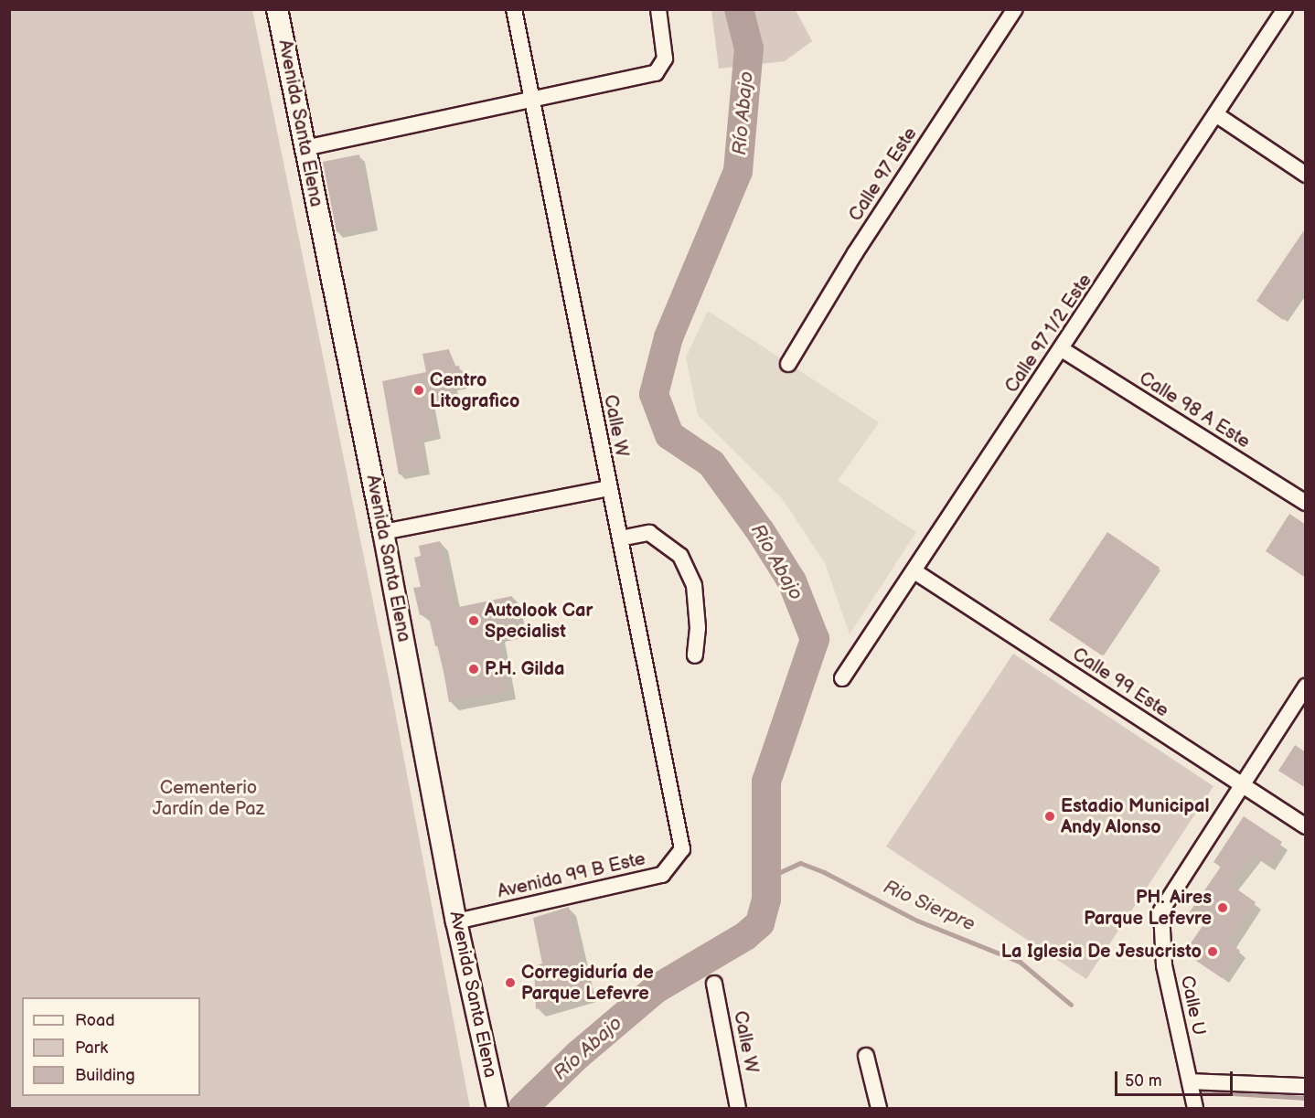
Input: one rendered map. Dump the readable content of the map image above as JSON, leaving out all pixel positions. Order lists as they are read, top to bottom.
{
  "streets": {
    "street": [
      "Avenida Santa Elena",
      "Calle 97 Este",
      "Calle 97 1/2 Este",
      "Calle 98 A Este",
      "Calle W",
      "Calle 99 Este",
      "Avenida 99 B Este",
      "Calle U"
    ]
  },
  "crossings": [
    ["Avenida Santa Elena", "Avenida 99 B Este"],
    ["Calle 97 1/2 Este", "Calle 98 A Este"],
    ["Calle 97 1/2 Este", "Calle 99 Este"],
    ["Calle W", "Avenida 99 B Este"],
    ["Calle 99 Este", "Calle U"]
  ],
  "water": ["Río Abajo", "Rio Sierpre"],
  "parks": ["Cementerio Jardín de Paz"],
  "places": [
    "Centro Litografico",
    "Autolook Car Specialist",
    "P.H. Gilda",
    "Estadio Municipal Andy Alonso",
    "PH. Aires Parque Lefevre",
    "La Iglesia De Jesucristo",
    "Corregiduría de Parque Lefevre"
  ],
  "legend": ["Road", "Park", "Building"],
  "scale_bar": "50 m"
}
